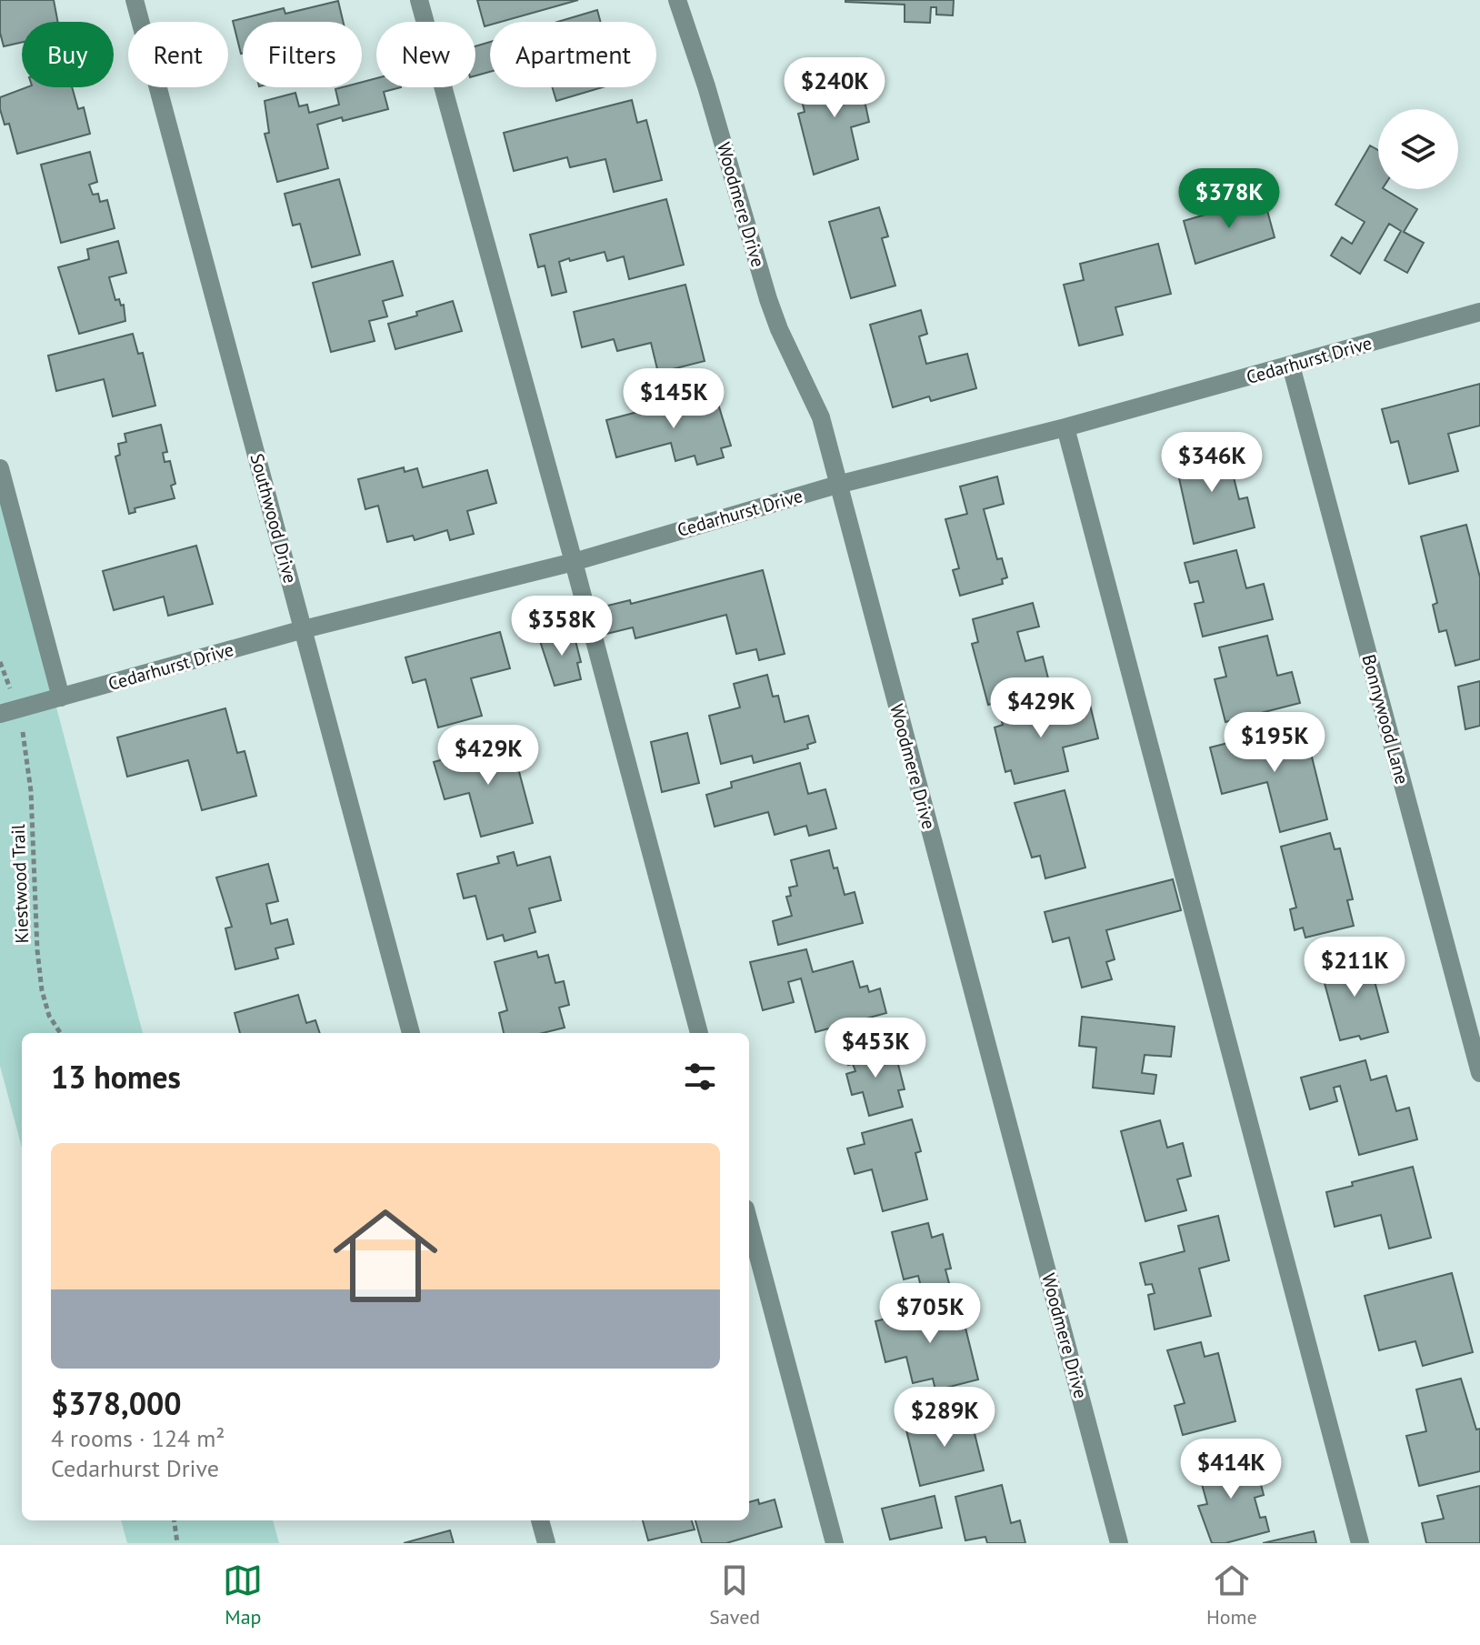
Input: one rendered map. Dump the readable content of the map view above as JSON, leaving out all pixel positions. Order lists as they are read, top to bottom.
{
  "streets": {
    "street": [
      "Woodmere Drive",
      "Cedarhurst Drive",
      "Southwood Drive",
      "Bonnywood Lane"
    ],
    "path": ["Kiestwood Trail"]
  },
  "crossings": [
    ["Woodmere Drive", "Cedarhurst Drive"],
    ["Cedarhurst Drive", "Southwood Drive"],
    ["Cedarhurst Drive", "Bonnywood Lane"]
  ],
  "page": {
    "chip": [
      "Buy",
      "Rent",
      "Filters",
      "New",
      "Apartment"
    ],
    "price": [
      "$240K",
      "$378K",
      "$145K",
      "$346K",
      "$358K",
      "$429K",
      "$195K",
      "$429K",
      "$211K",
      "$453K",
      "$705K",
      "$289K",
      "$414K"
    ],
    "heading": "13 homes",
    "list": [
      {
        "name": "$378,000",
        "note": "4 rooms · 124 m² · Cedarhurst Drive"
      }
    ],
    "tabs": ["Map", "Saved", "Home"]
  }
}
